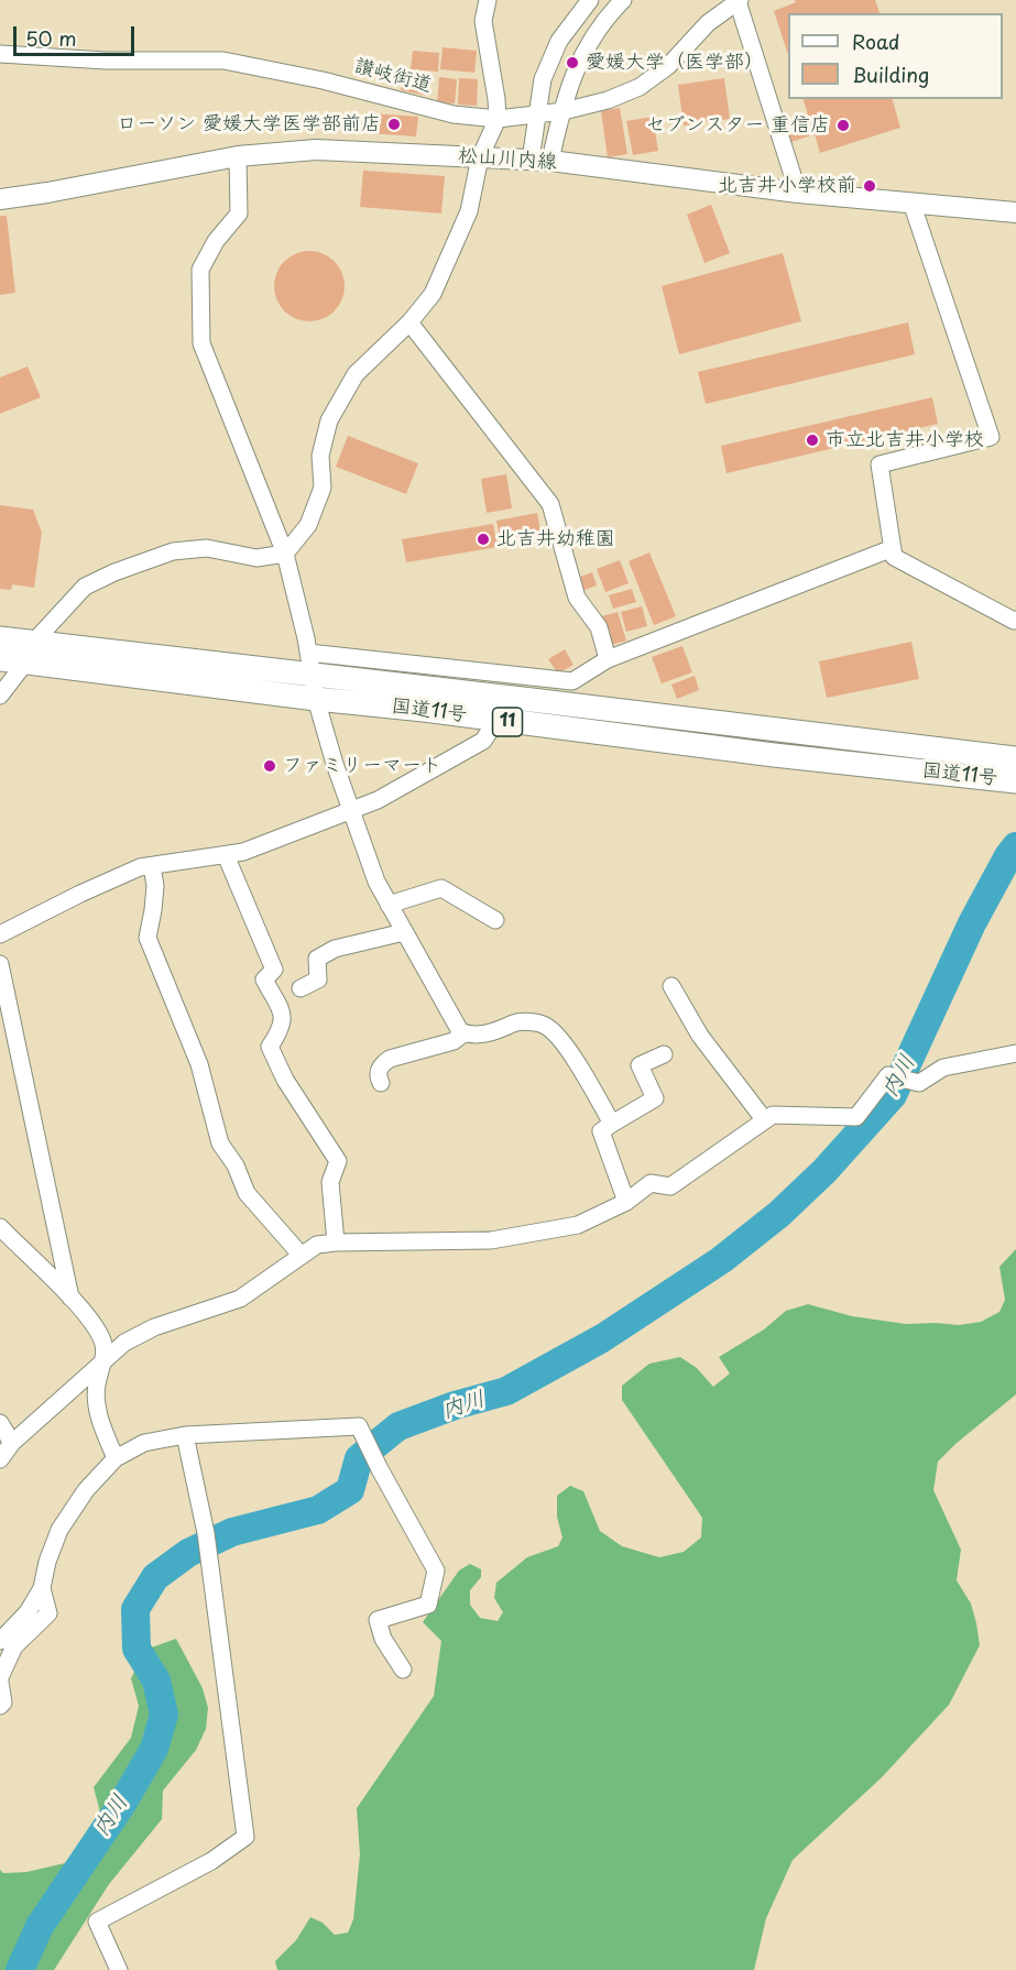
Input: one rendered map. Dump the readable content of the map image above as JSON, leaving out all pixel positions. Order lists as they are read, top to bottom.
{
  "streets": {
    "highway": ["国道11号", "11"],
    "main road": ["松山川内線"],
    "street": ["讃岐街道"]
  },
  "water": ["内川"],
  "places": [
    "愛媛大学（医学部）",
    "ローソン 愛媛大学医学部前店",
    "セブンスター 重信店",
    "北吉井小学校前",
    "市立北吉井小学校",
    "北吉井幼稚園",
    "ファミリーマート"
  ],
  "legend": ["Road", "Building"],
  "scale_bar": "50 m"
}
